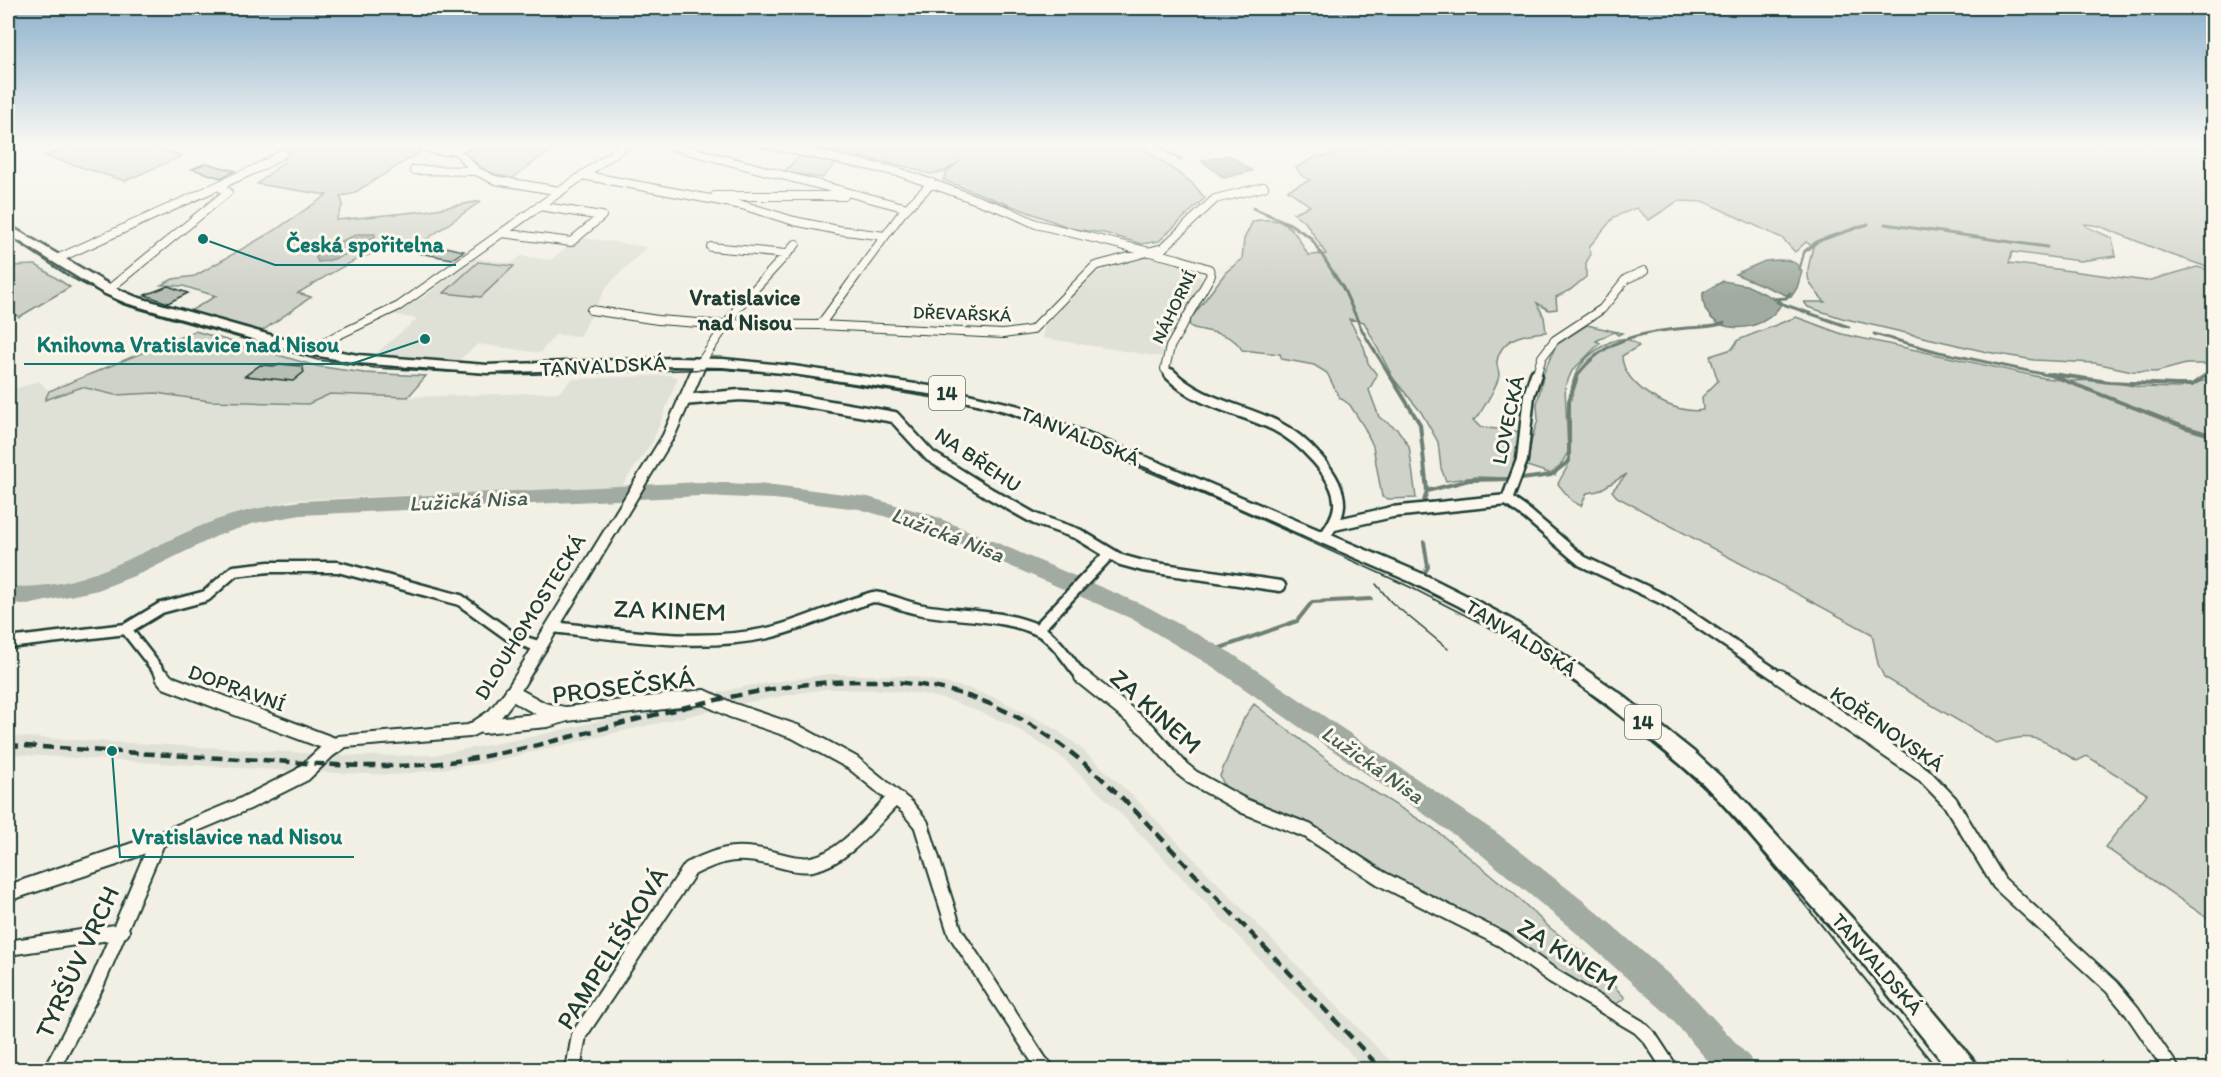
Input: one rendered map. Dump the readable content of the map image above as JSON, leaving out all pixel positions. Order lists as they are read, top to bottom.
{
  "streets": {
    "main road": ["TANVALDSKÁ", "14"],
    "street": [
      "NÁHORNÍ",
      "DŘEVAŘSKÁ",
      "LOVECKÁ",
      "NA BŘEHU",
      "ZA KINEM",
      "DLOUHOMOSTECKÁ",
      "PROSEČSKÁ",
      "DOPRAVNÍ",
      "KOŘENOVSKÁ",
      "PAMPELIŠKOVÁ",
      "TYRŠŮV VRCH"
    ]
  },
  "crossings": [
    ["NÁHORNÍ", "DŘEVAŘSKÁ"],
    ["NÁHORNÍ", "TANVALDSKÁ"],
    ["TANVALDSKÁ", "DLOUHOMOSTECKÁ"],
    ["LOVECKÁ", "KOŘENOVSKÁ"],
    ["NA BŘEHU", "DLOUHOMOSTECKÁ"],
    ["ZA KINEM", "DLOUHOMOSTECKÁ"],
    ["DLOUHOMOSTECKÁ", "PROSEČSKÁ"],
    ["DLOUHOMOSTECKÁ", "DOPRAVNÍ"],
    ["PROSEČSKÁ", "PAMPELIŠKOVÁ"]
  ],
  "districts": ["Vratislavice nad Nisou"],
  "water": ["Lužická Nisa"],
  "places": ["Česká spořitelna", "Knihovna Vratislavice nad Nisou", "Vratislavice nad Nisou"]
}
